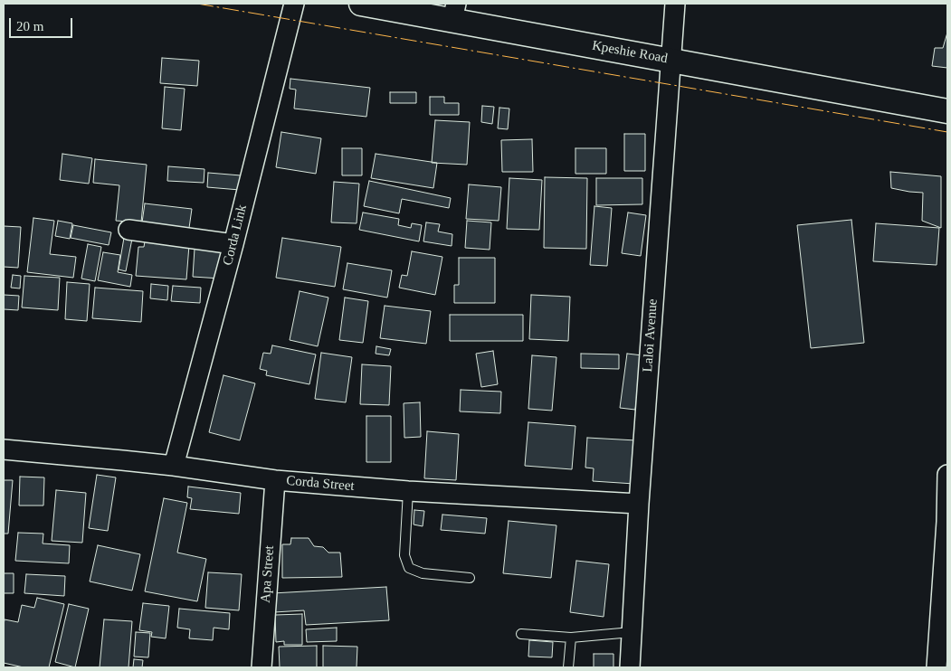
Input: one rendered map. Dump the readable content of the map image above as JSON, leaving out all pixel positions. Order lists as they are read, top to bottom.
{
  "streets": {
    "street": [
      "Kpeshie Road",
      "Corda Link",
      "Laloi Avenue",
      "Corda Street",
      "Apa Street"
    ]
  },
  "crossings": [
    ["Kpeshie Road", "Laloi Avenue"],
    ["Corda Link", "Corda Street"],
    ["Laloi Avenue", "Corda Street"],
    ["Corda Street", "Apa Street"]
  ],
  "scale_bar": "20 m"
}
